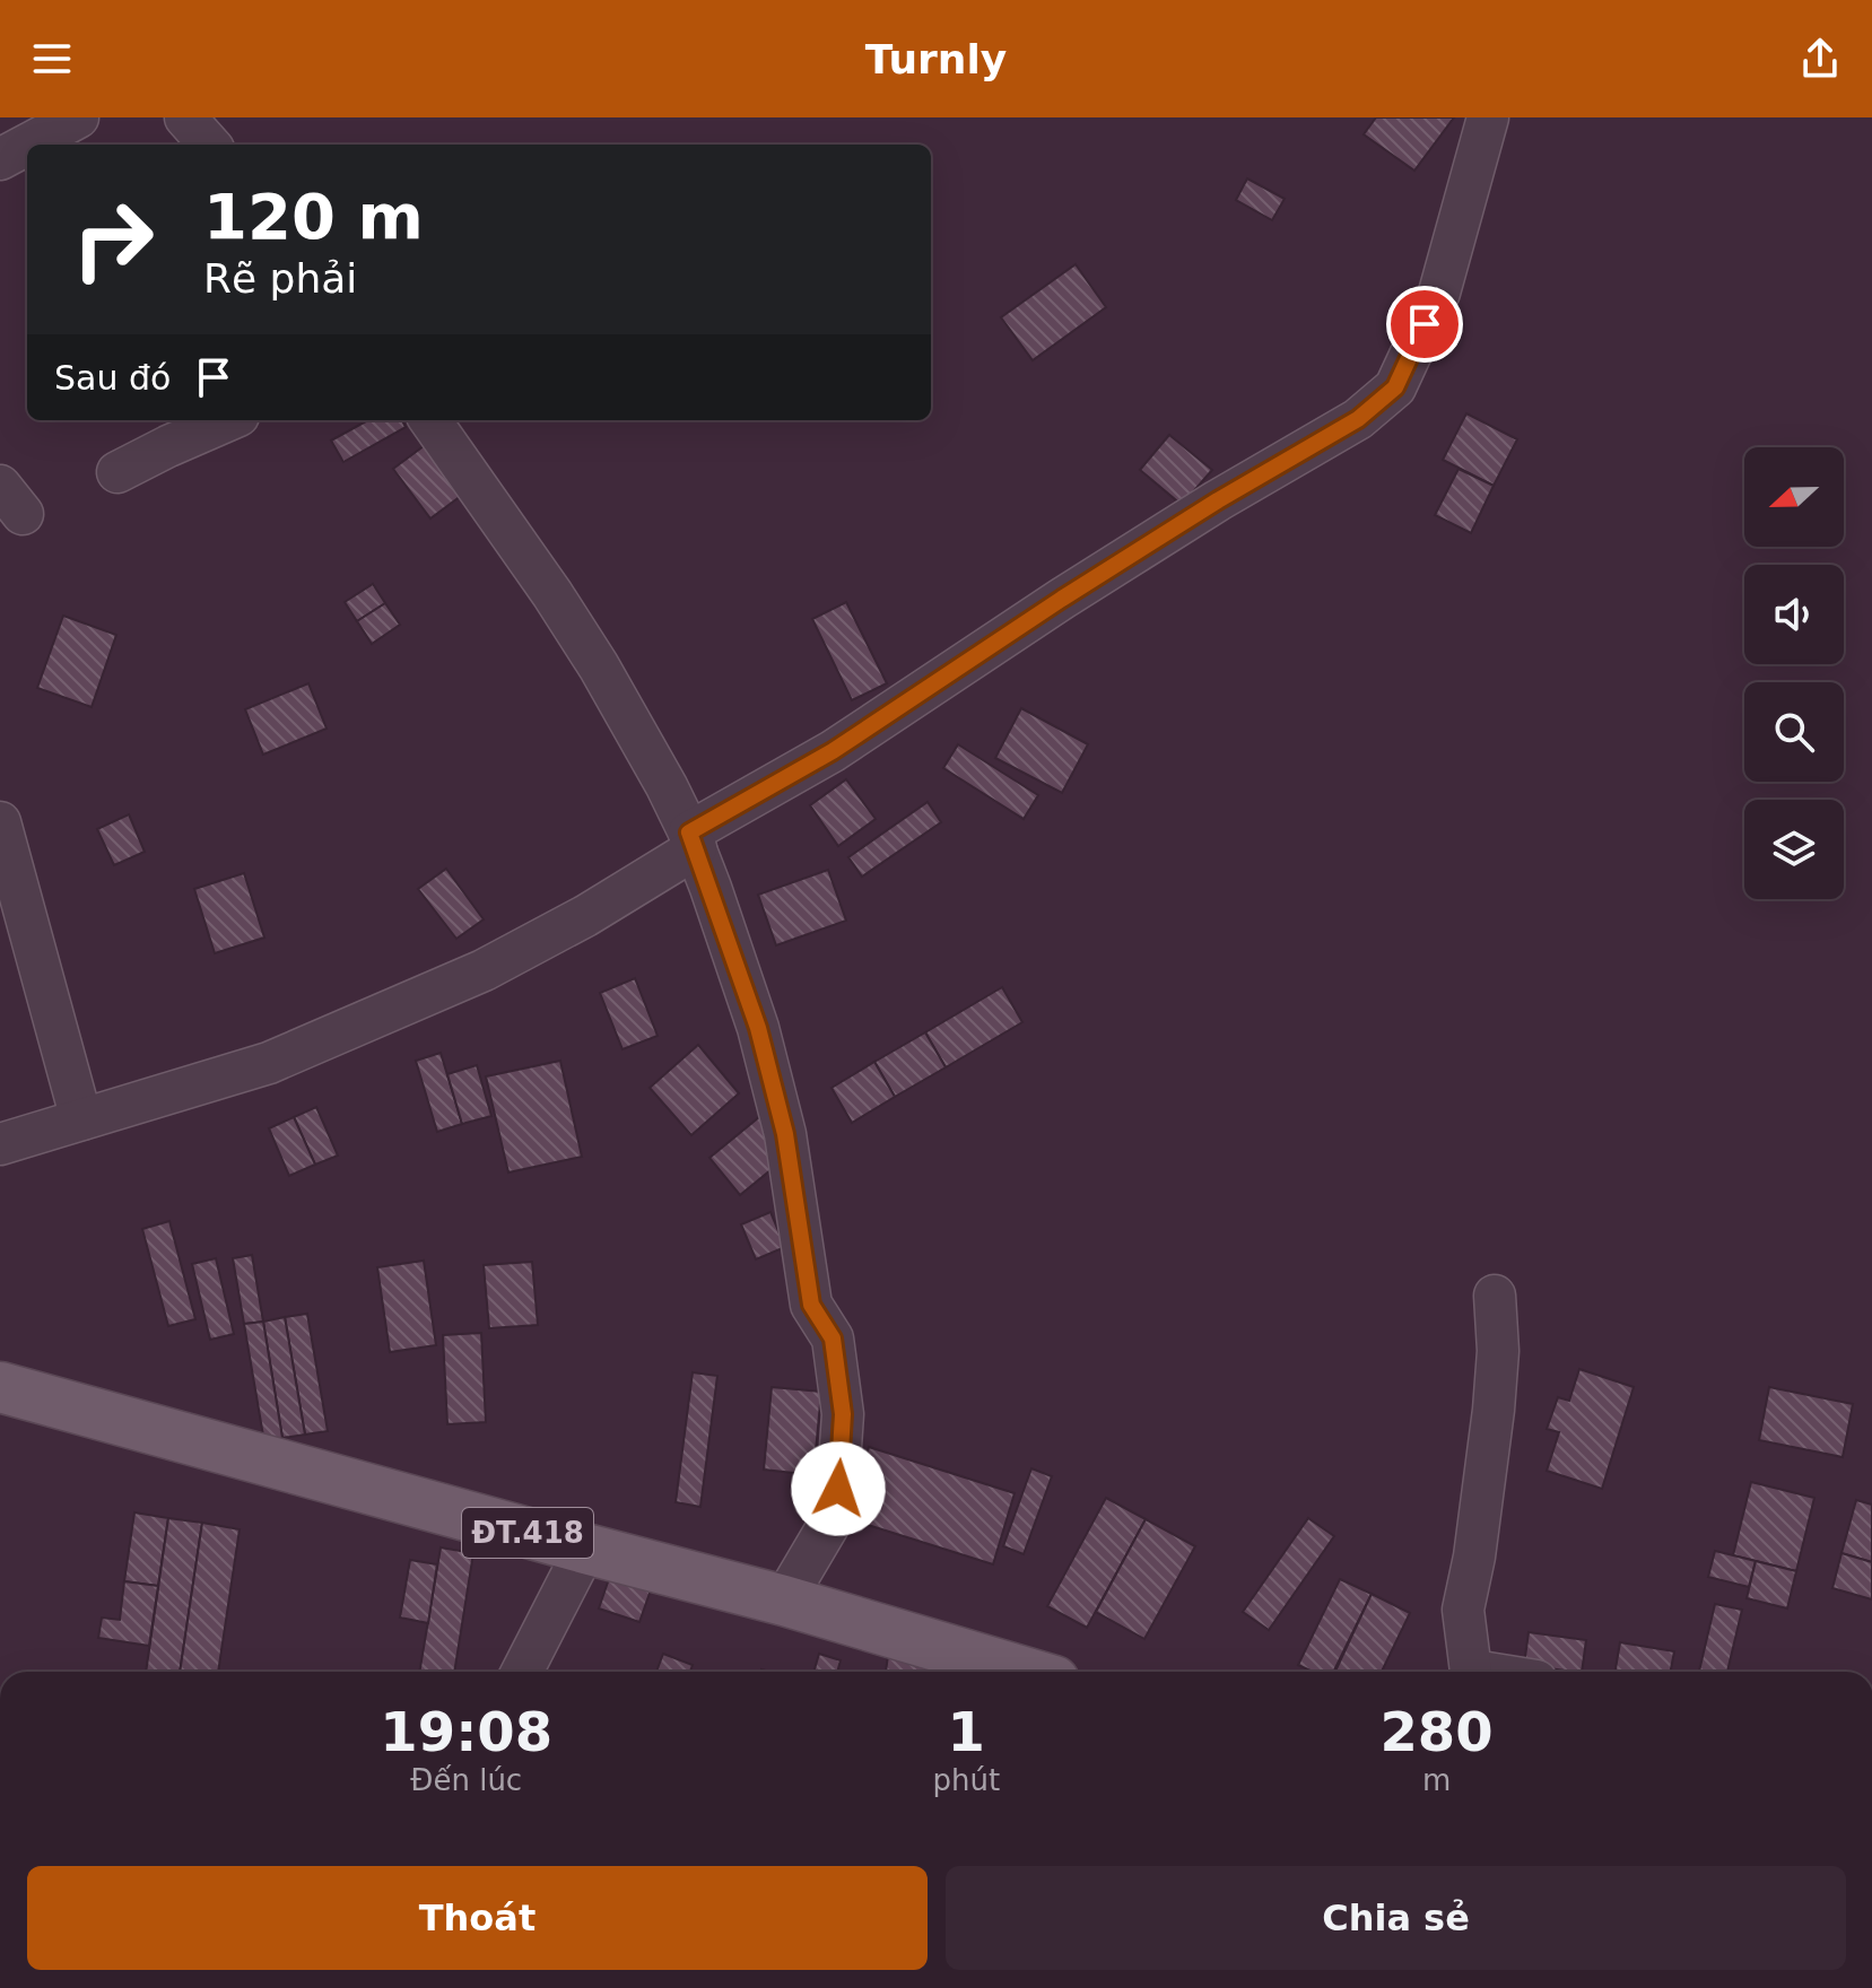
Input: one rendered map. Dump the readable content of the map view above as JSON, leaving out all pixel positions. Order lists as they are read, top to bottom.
{
  "streets": {
    "main road": ["ĐT.418"]
  },
  "north": "left",
  "page": {
    "header": "Turnly",
    "turn": ["120 m", "Rẽ phải"],
    "then": "Sau đó",
    "eta": [
      "19:08",
      "Đến lúc",
      "1",
      "phút",
      "280",
      "m"
    ],
    "buttons": ["Thoát", "Chia sẻ"]
  }
}
